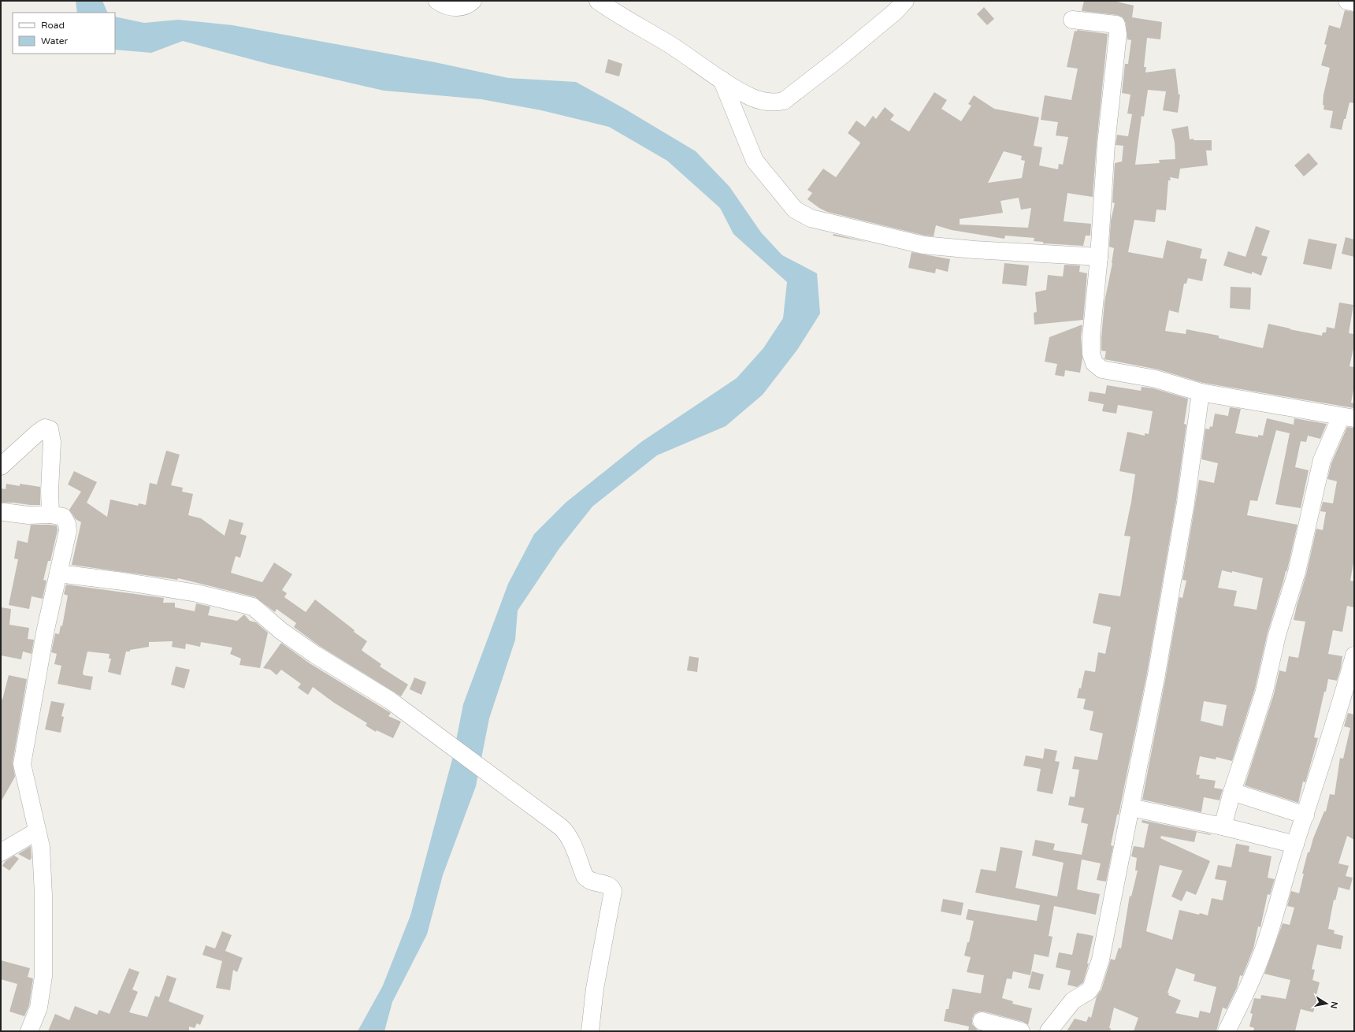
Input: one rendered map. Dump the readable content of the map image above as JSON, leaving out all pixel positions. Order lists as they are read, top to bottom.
{
  "legend": ["Road", "Water"],
  "north": "right"
}
